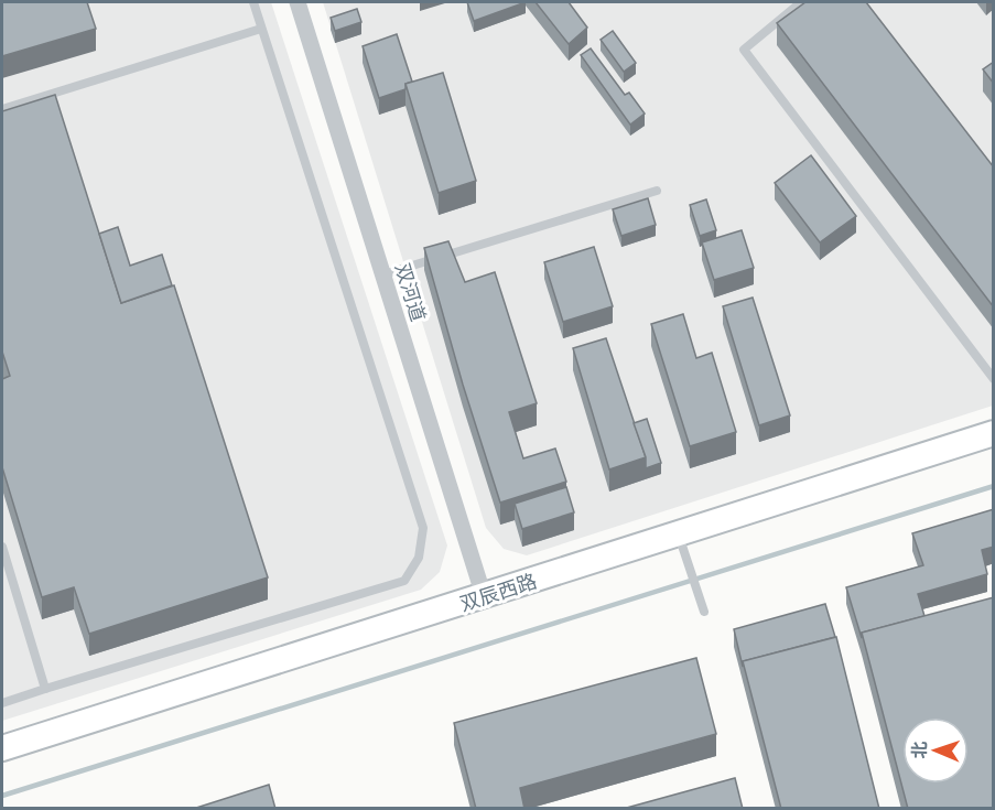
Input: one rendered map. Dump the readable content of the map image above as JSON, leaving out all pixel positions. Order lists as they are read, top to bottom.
{
  "streets": {
    "main road": ["双辰西路"],
    "street": ["双河道"]
  },
  "crossings": [
    ["双河道", "双辰西路"]
  ],
  "north": "left"
}
